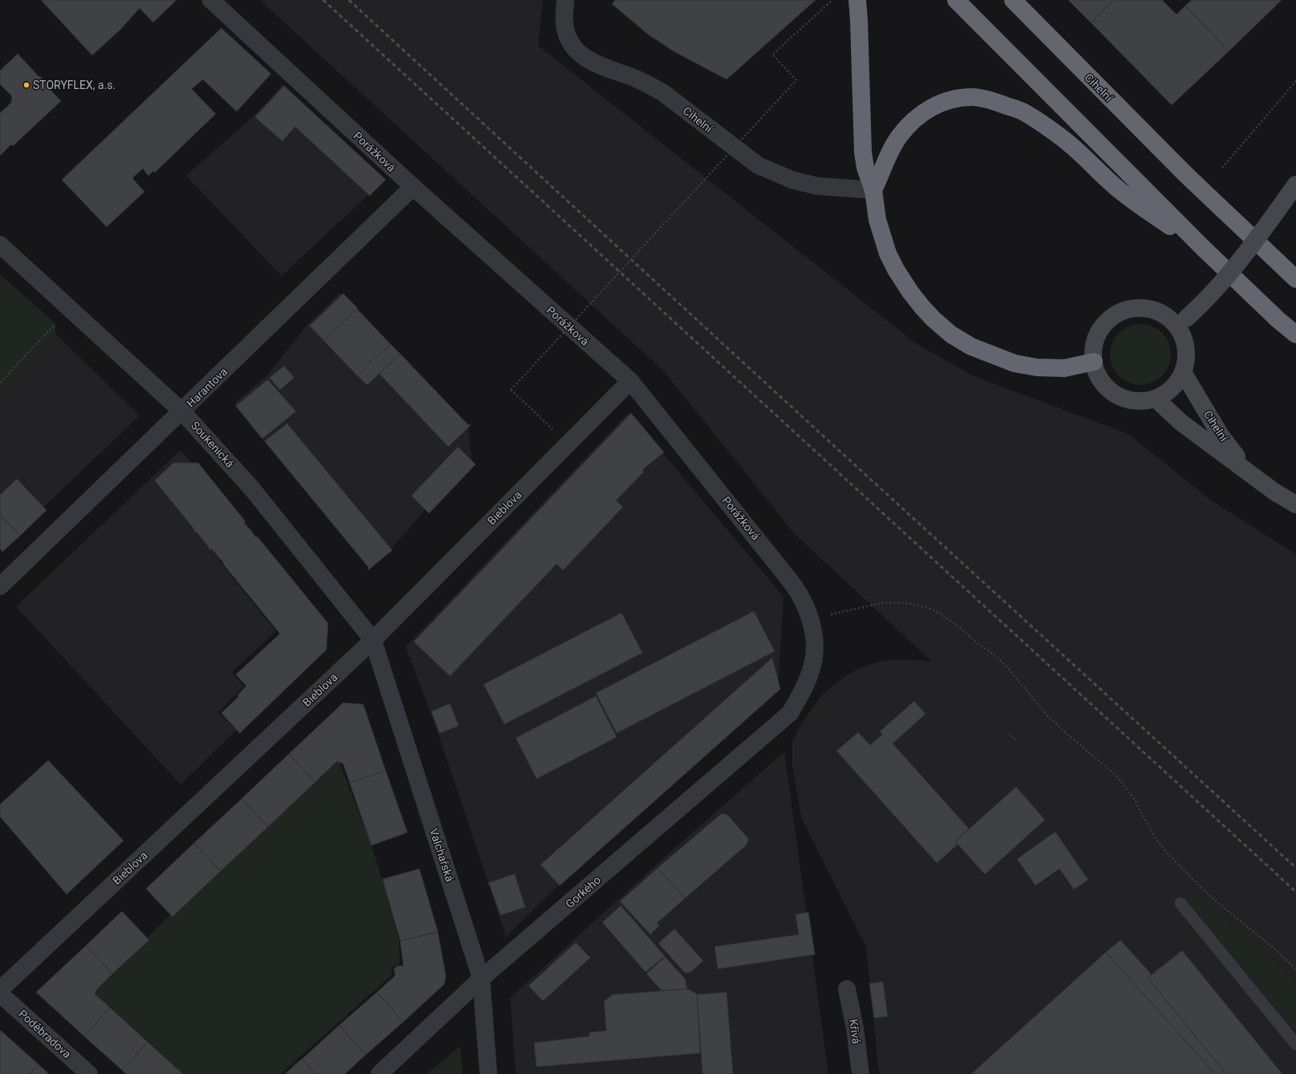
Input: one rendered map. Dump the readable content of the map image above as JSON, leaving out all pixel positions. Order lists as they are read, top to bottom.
{
  "streets": {
    "highway": ["Cihelní"],
    "street": [
      "Porážková",
      "Harantova",
      "Soukenická",
      "Bieblova",
      "Valchařská",
      "Gorkého",
      "Křivá",
      "Poděbradova"
    ]
  },
  "crossings": [
    ["Porážková", "Harantova"],
    ["Porážková", "Bieblova"],
    ["Porážková", "Gorkého"],
    ["Harantova", "Soukenická"],
    ["Soukenická", "Bieblova"],
    ["Soukenická", "Valchařská"],
    ["Bieblova", "Valchařská"],
    ["Valchařská", "Gorkého"]
  ],
  "places": ["STORYFLEX, a.s."]
}
